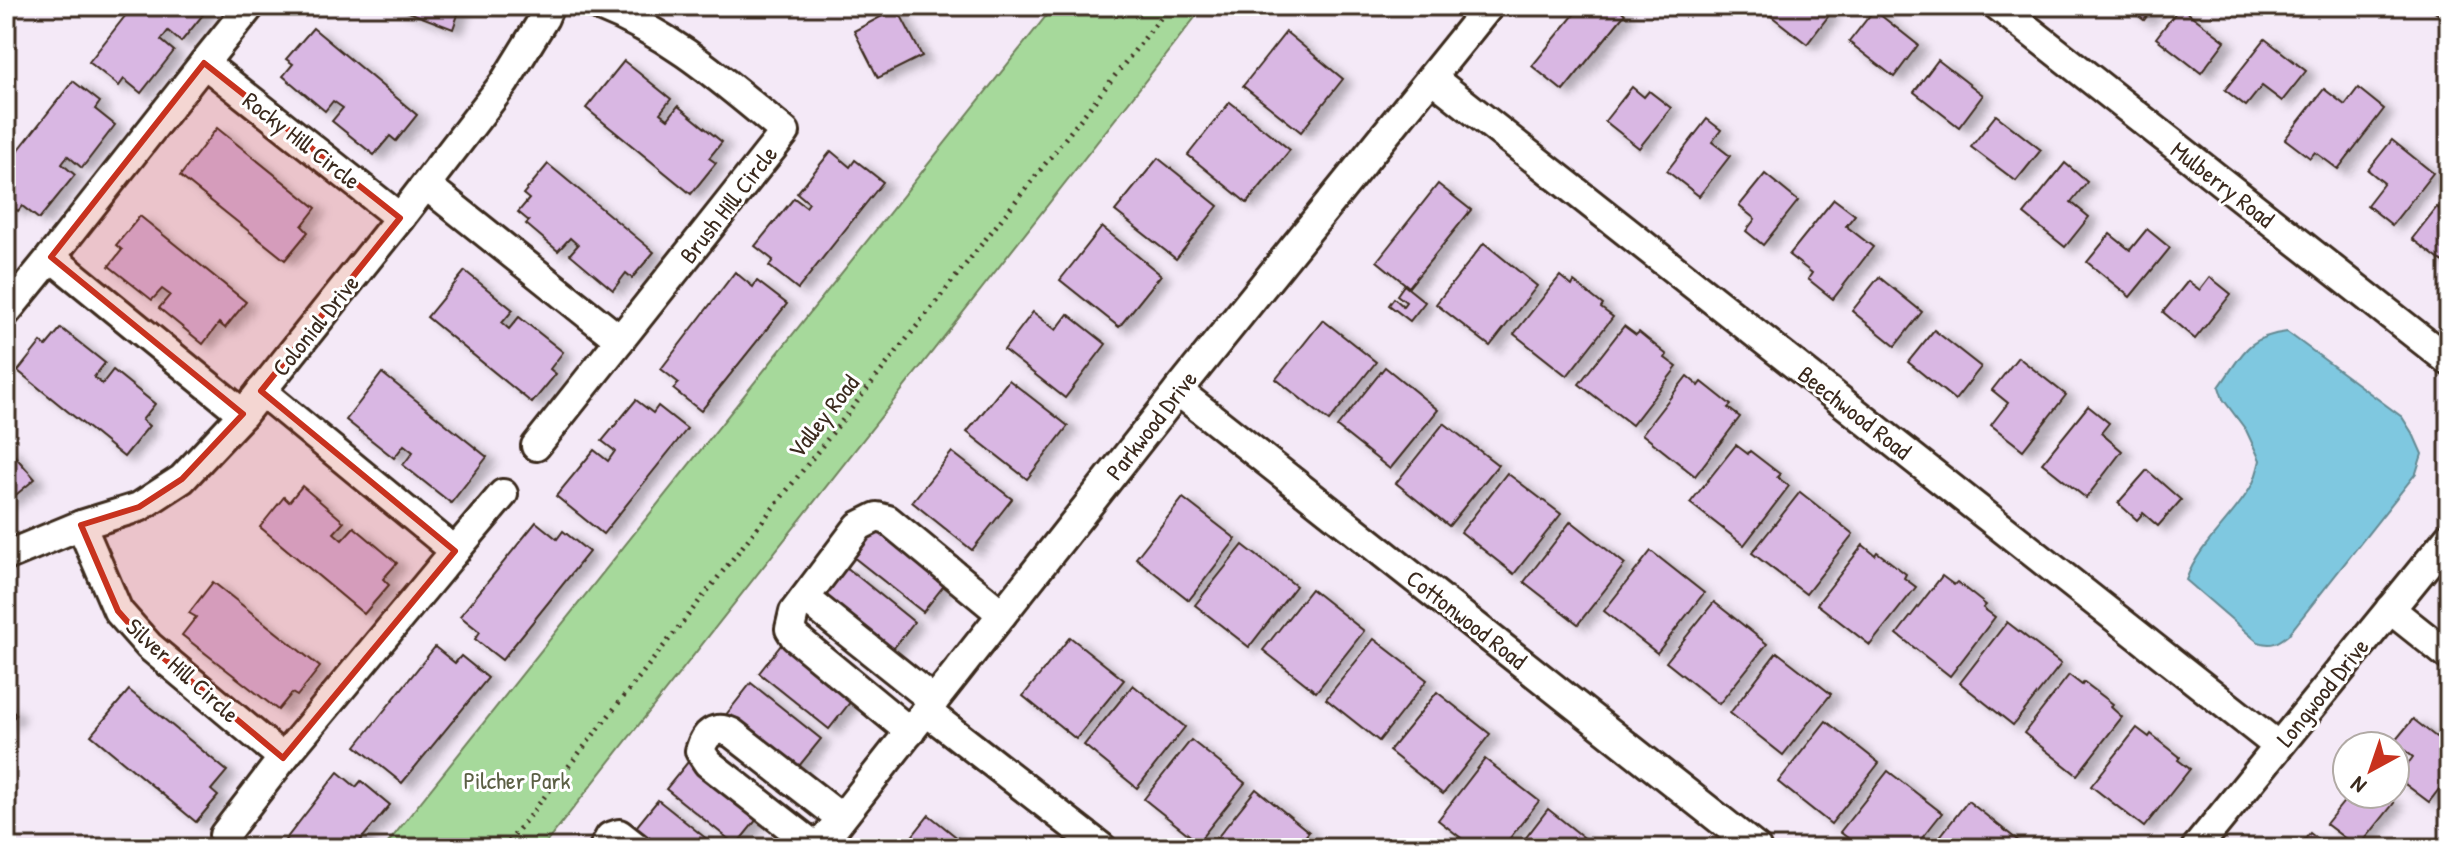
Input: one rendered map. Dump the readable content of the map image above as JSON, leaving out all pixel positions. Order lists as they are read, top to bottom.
{
  "streets": {
    "street": [
      "Rocky Hill Circle",
      "Mulberry Road",
      "Brush Hill Circle",
      "Colonial Drive",
      "Beechwood Road",
      "Parkwood Drive",
      "Cottonwood Road",
      "Silver Hill Circle",
      "Longwood Drive"
    ],
    "path": ["Valley Road"]
  },
  "crossings": [
    ["Rocky Hill Circle", "Colonial Drive"],
    ["Colonial Drive", "Silver Hill Circle"],
    ["Beechwood Road", "Parkwood Drive"],
    ["Beechwood Road", "Longwood Drive"],
    ["Parkwood Drive", "Cottonwood Road"]
  ],
  "parks": ["Pilcher Park"],
  "north": "bottom left"
}
